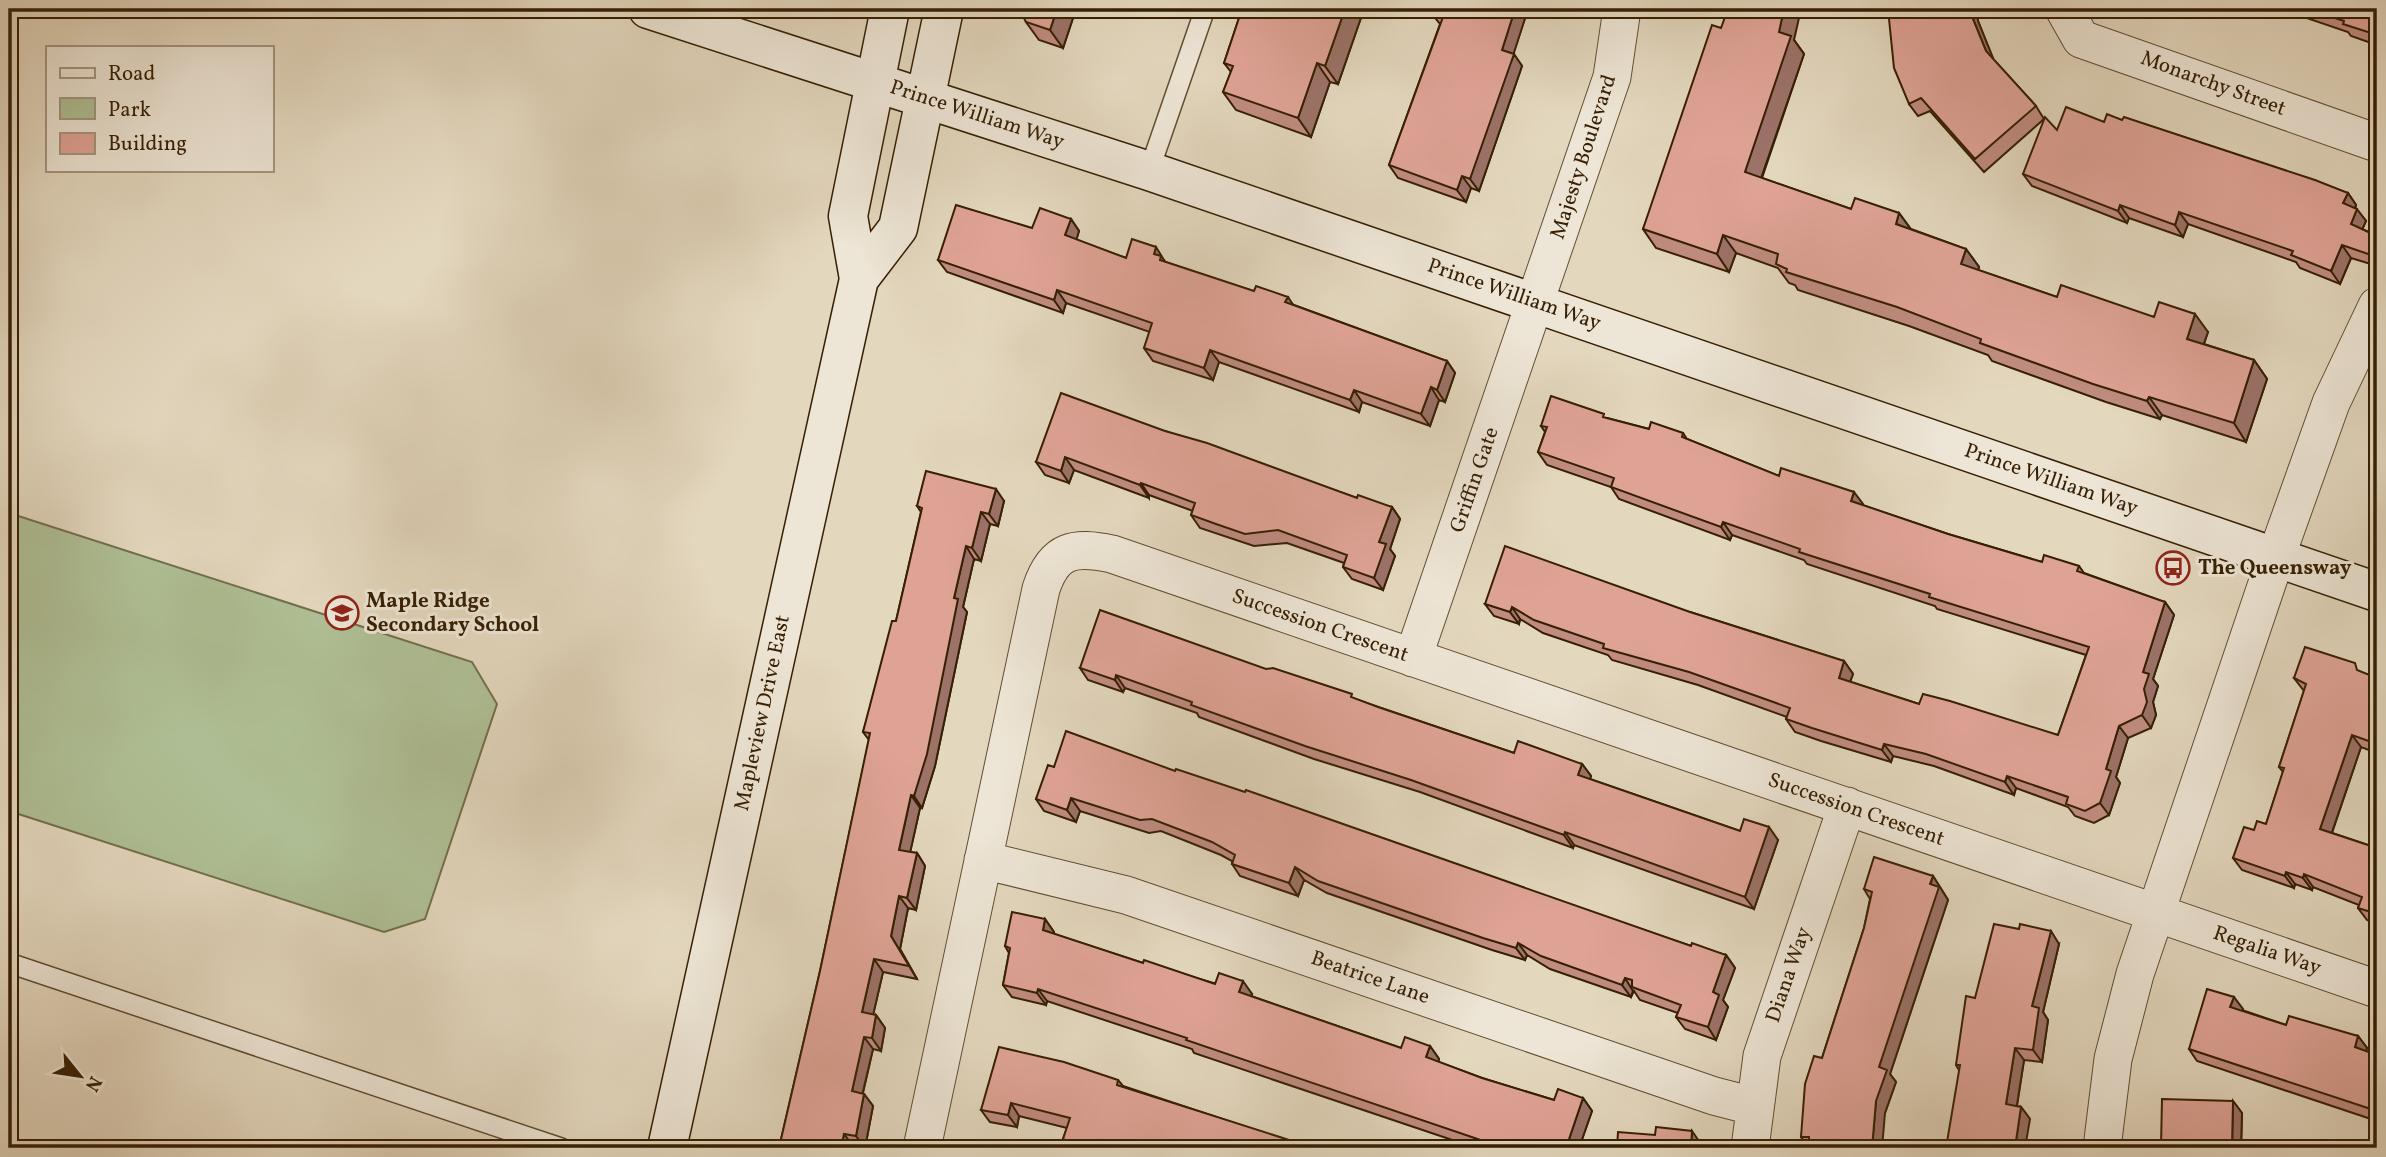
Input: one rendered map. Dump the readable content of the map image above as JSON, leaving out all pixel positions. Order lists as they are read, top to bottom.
{
  "streets": {
    "street": [
      "Monarchy Street",
      "Prince William Way",
      "Majesty Boulevard",
      "Griffin Gate",
      "Succession Crescent",
      "Mapleview Drive East",
      "Regalia Way",
      "Diana Way",
      "Beatrice Lane"
    ]
  },
  "crossings": [
    ["Prince William Way", "Majesty Boulevard"],
    ["Prince William Way", "Griffin Gate"],
    ["Prince William Way", "Mapleview Drive East"],
    ["Majesty Boulevard", "Griffin Gate"],
    ["Griffin Gate", "Succession Crescent"],
    ["Succession Crescent", "Regalia Way"],
    ["Succession Crescent", "Diana Way"],
    ["Succession Crescent", "Beatrice Lane"],
    ["Diana Way", "Beatrice Lane"]
  ],
  "places": {
    "bus stop": ["The Queensway"],
    "school or university": ["Maple Ridge Secondary School"]
  },
  "legend": ["Road", "Park", "Building"],
  "north": "bottom right"
}
